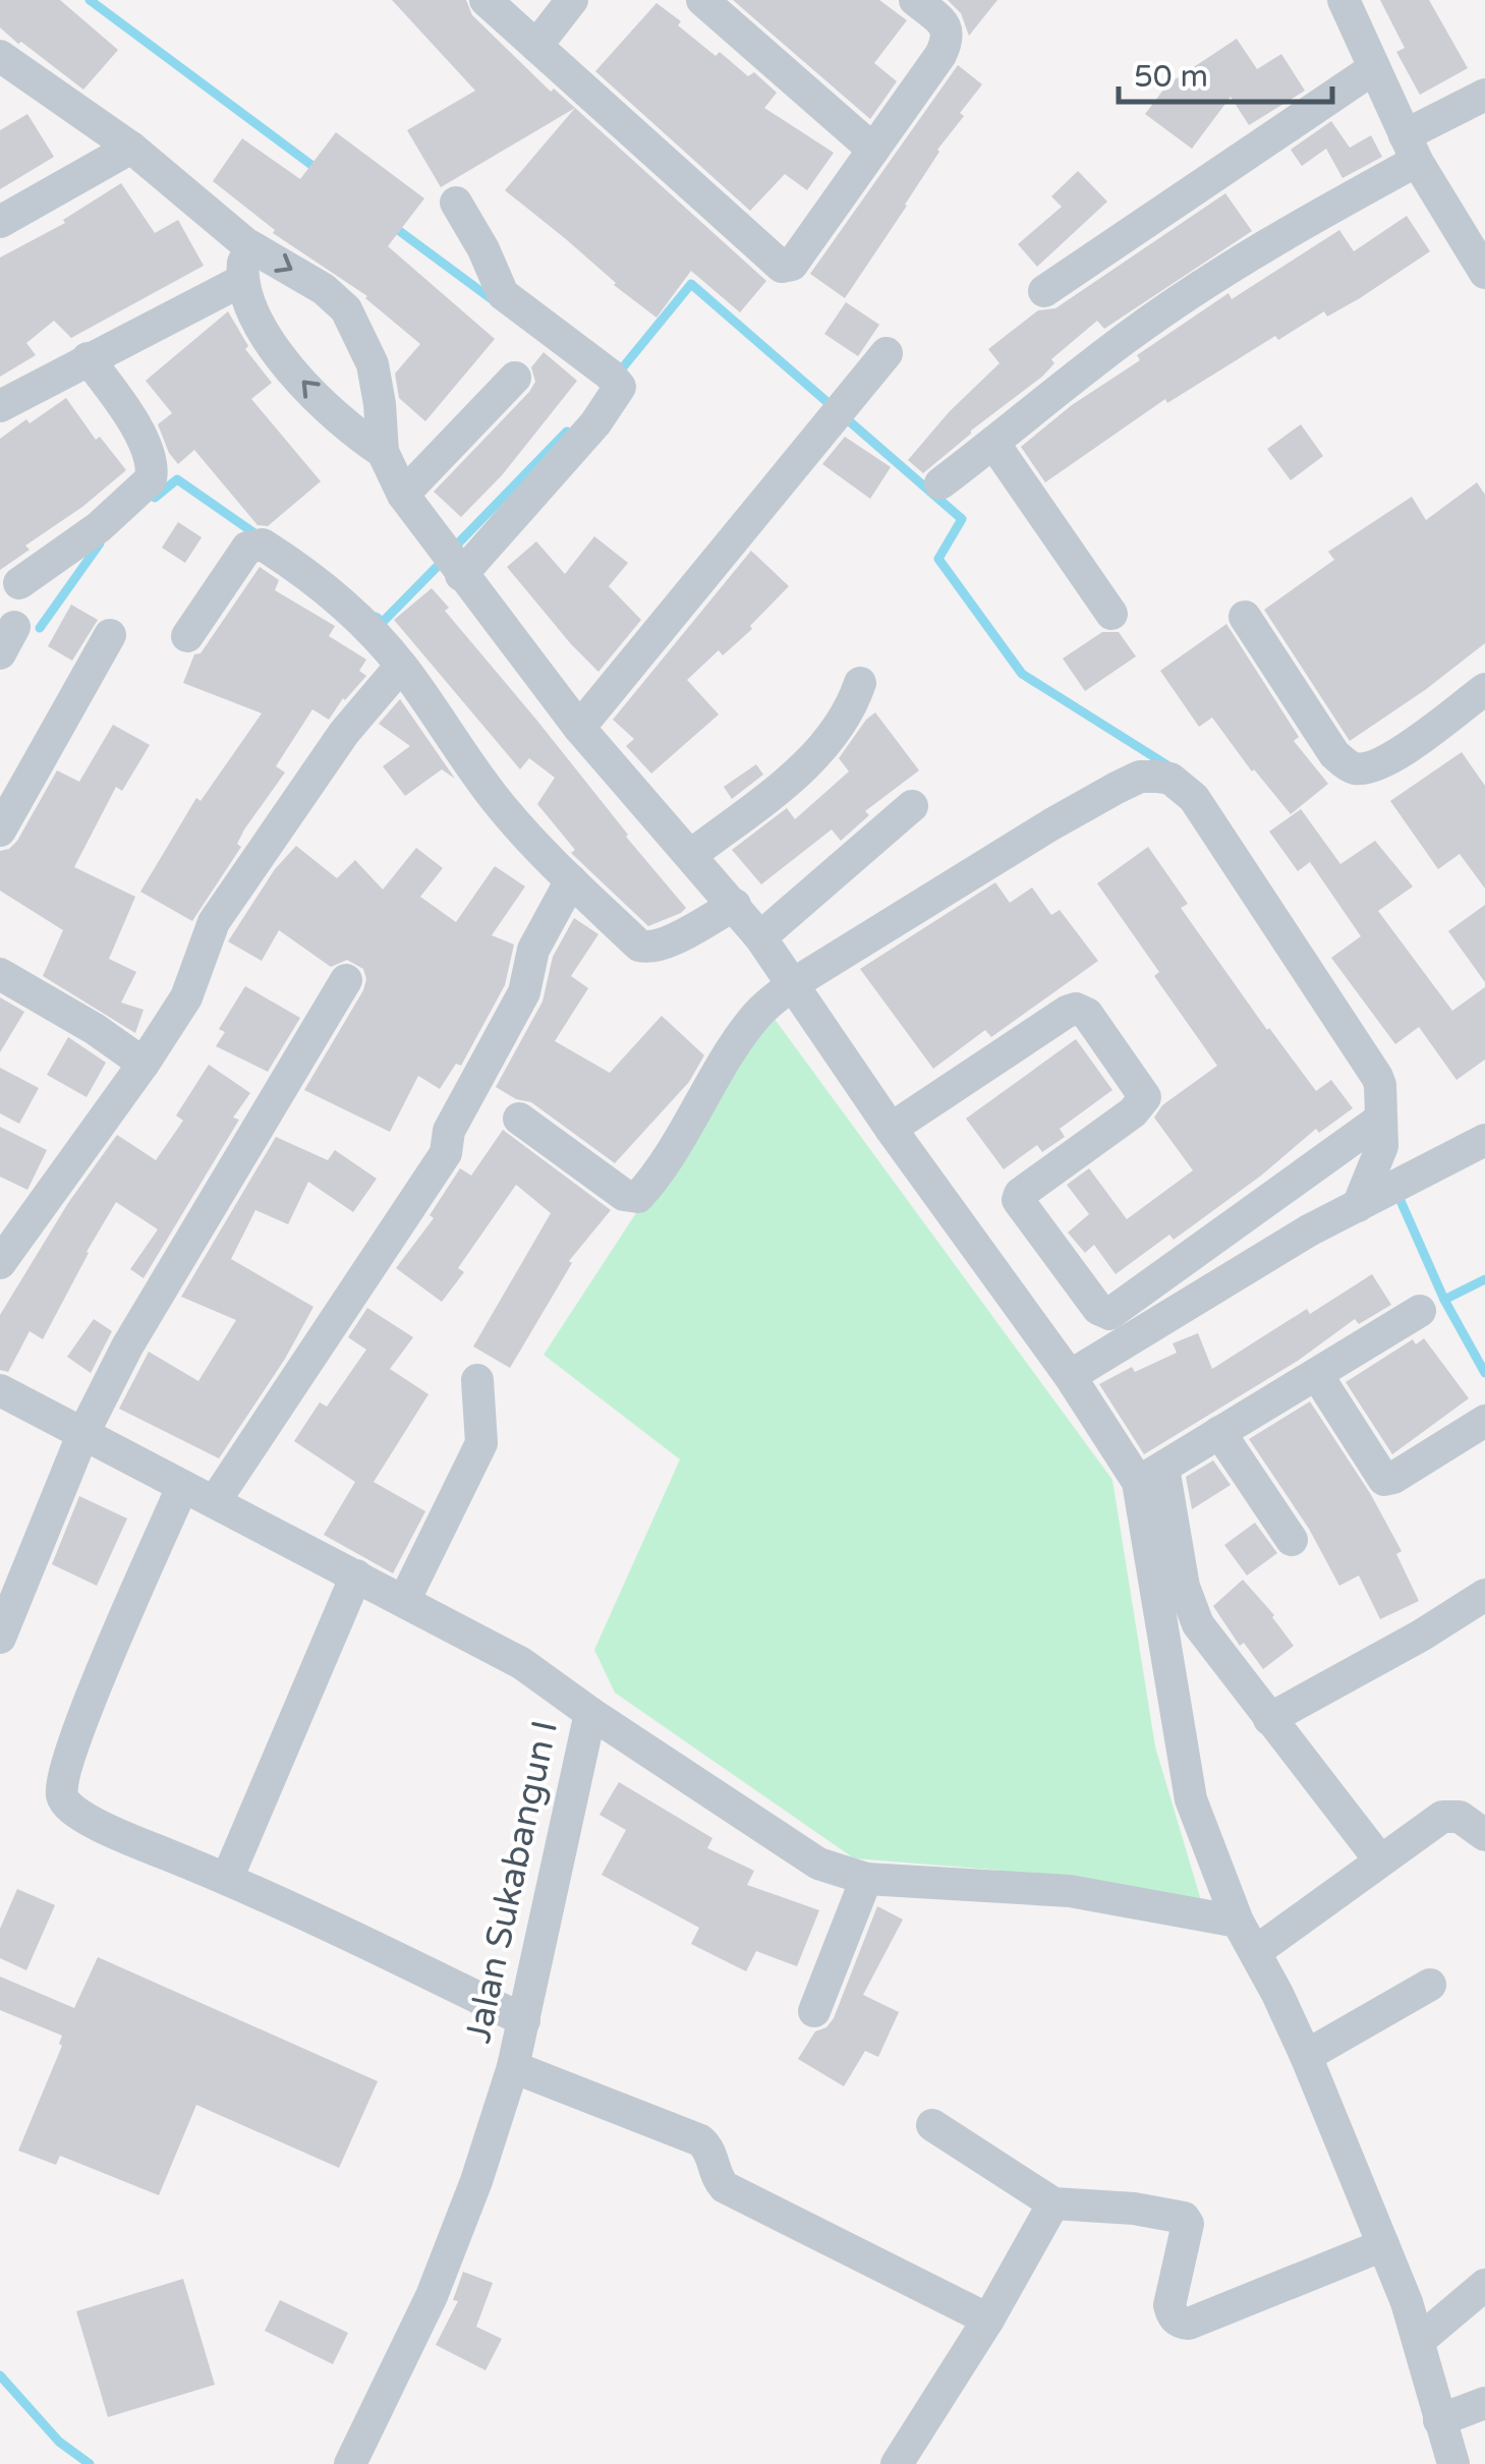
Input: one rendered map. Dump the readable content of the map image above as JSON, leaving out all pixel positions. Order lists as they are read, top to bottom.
{
  "streets": {
    "street": ["Jalan Sukabangun I"]
  },
  "scale_bar": "50 m"
}
